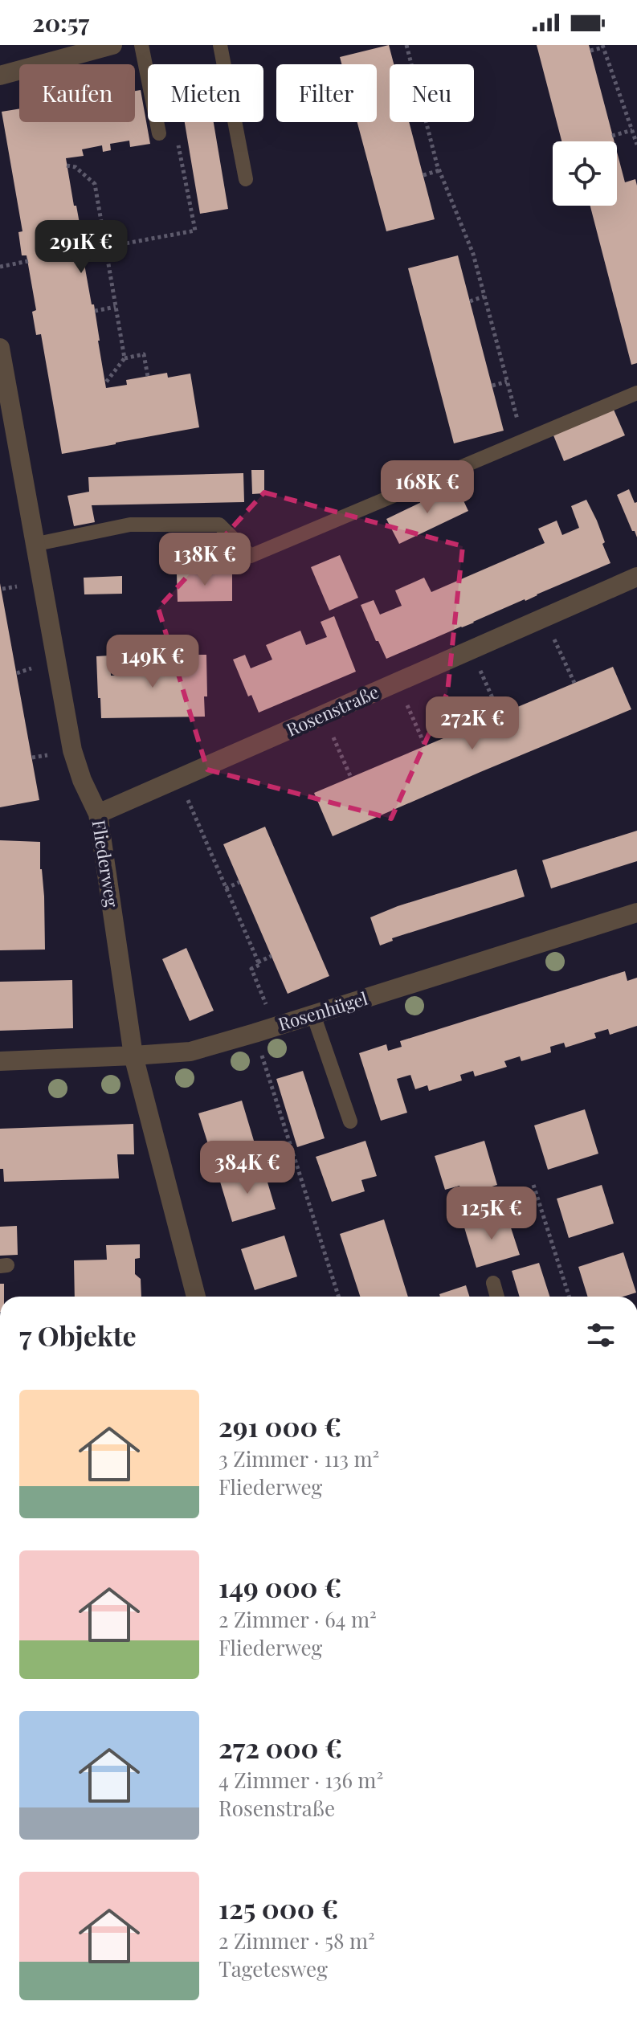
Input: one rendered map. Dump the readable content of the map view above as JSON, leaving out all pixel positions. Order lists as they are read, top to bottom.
{
  "streets": {
    "street": ["Rosenstraße", "Fliederweg", "Rosenhügel"]
  },
  "crossings": [
    ["Rosenstraße", "Fliederweg"],
    ["Fliederweg", "Rosenhügel"]
  ],
  "page": {
    "status": "20:57",
    "chip": [
      "Kaufen",
      "Mieten",
      "Filter",
      "Neu"
    ],
    "price": [
      "291K €",
      "168K €",
      "138K €",
      "149K €",
      "272K €",
      "384K €",
      "125K €"
    ],
    "heading": "7 Objekte",
    "list": [
      {
        "name": "291 000 €",
        "note": "3 Zimmer · 113 m² · Fliederweg"
      },
      {
        "name": "149 000 €",
        "note": "2 Zimmer · 64 m² · Fliederweg"
      },
      {
        "name": "272 000 €",
        "note": "4 Zimmer · 136 m² · Rosenstraße"
      },
      {
        "name": "125 000 €",
        "note": "2 Zimmer · 58 m² · Tagetesweg"
      }
    ]
  }
}
